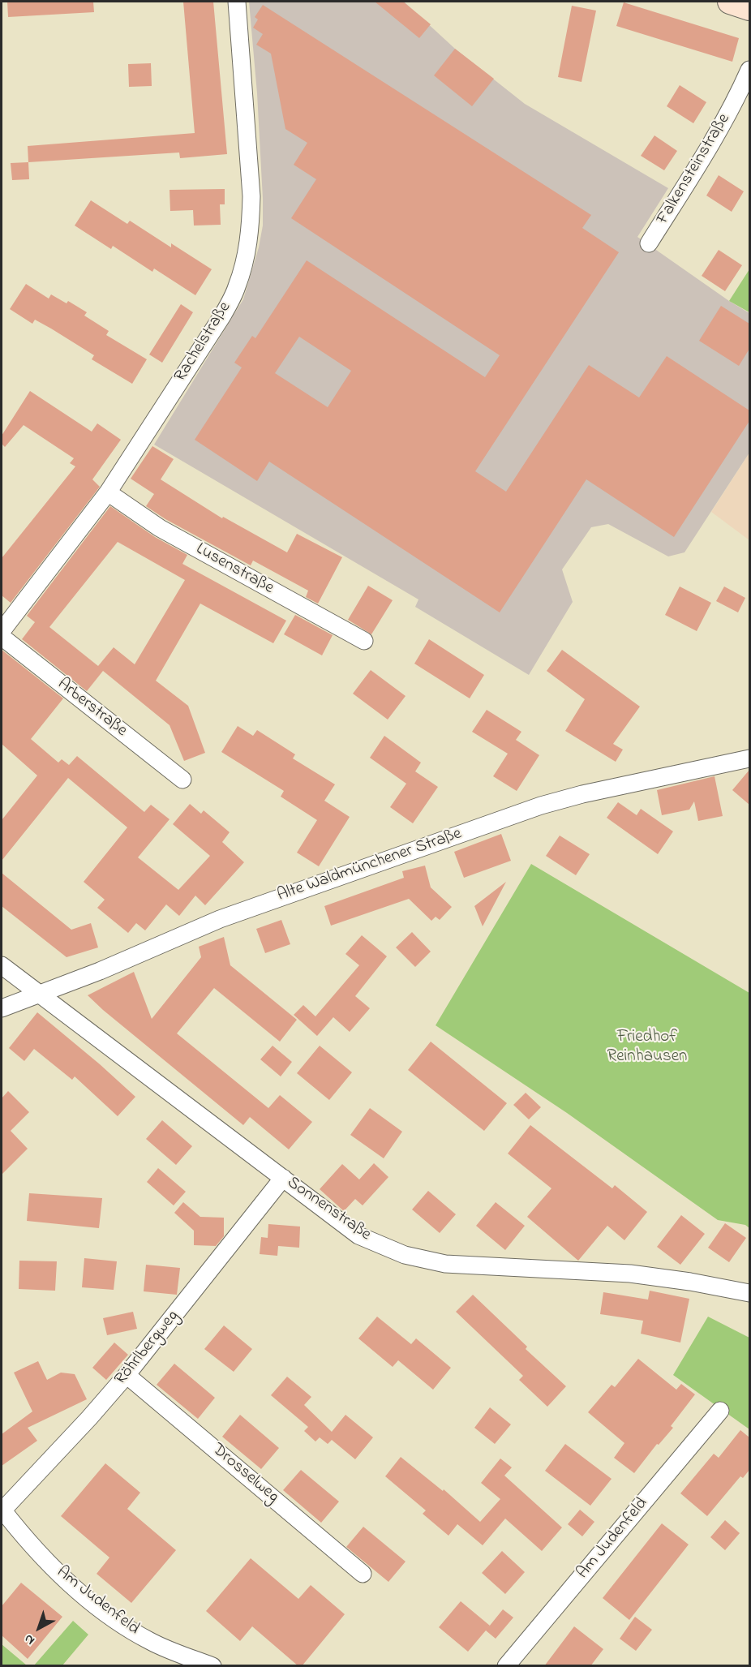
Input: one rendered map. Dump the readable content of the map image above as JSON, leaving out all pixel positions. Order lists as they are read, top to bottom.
{
  "streets": {
    "street": [
      "Falkensteinstraße",
      "Rachelstraße",
      "Lusenstraße",
      "Arberstraße",
      "Alte Waldmünchener Straße",
      "Sonnenstraße",
      "Röhrlbergweg",
      "Drosselweg",
      "Am Judenfeld"
    ]
  },
  "crossings": [
    ["Rachelstraße", "Lusenstraße"],
    ["Alte Waldmünchener Straße", "Sonnenstraße"],
    ["Sonnenstraße", "Röhrlbergweg"],
    ["Röhrlbergweg", "Drosselweg"],
    ["Röhrlbergweg", "Am Judenfeld"]
  ],
  "parks": ["Friedhof Reinhausen"],
  "north": "bottom left"
}
